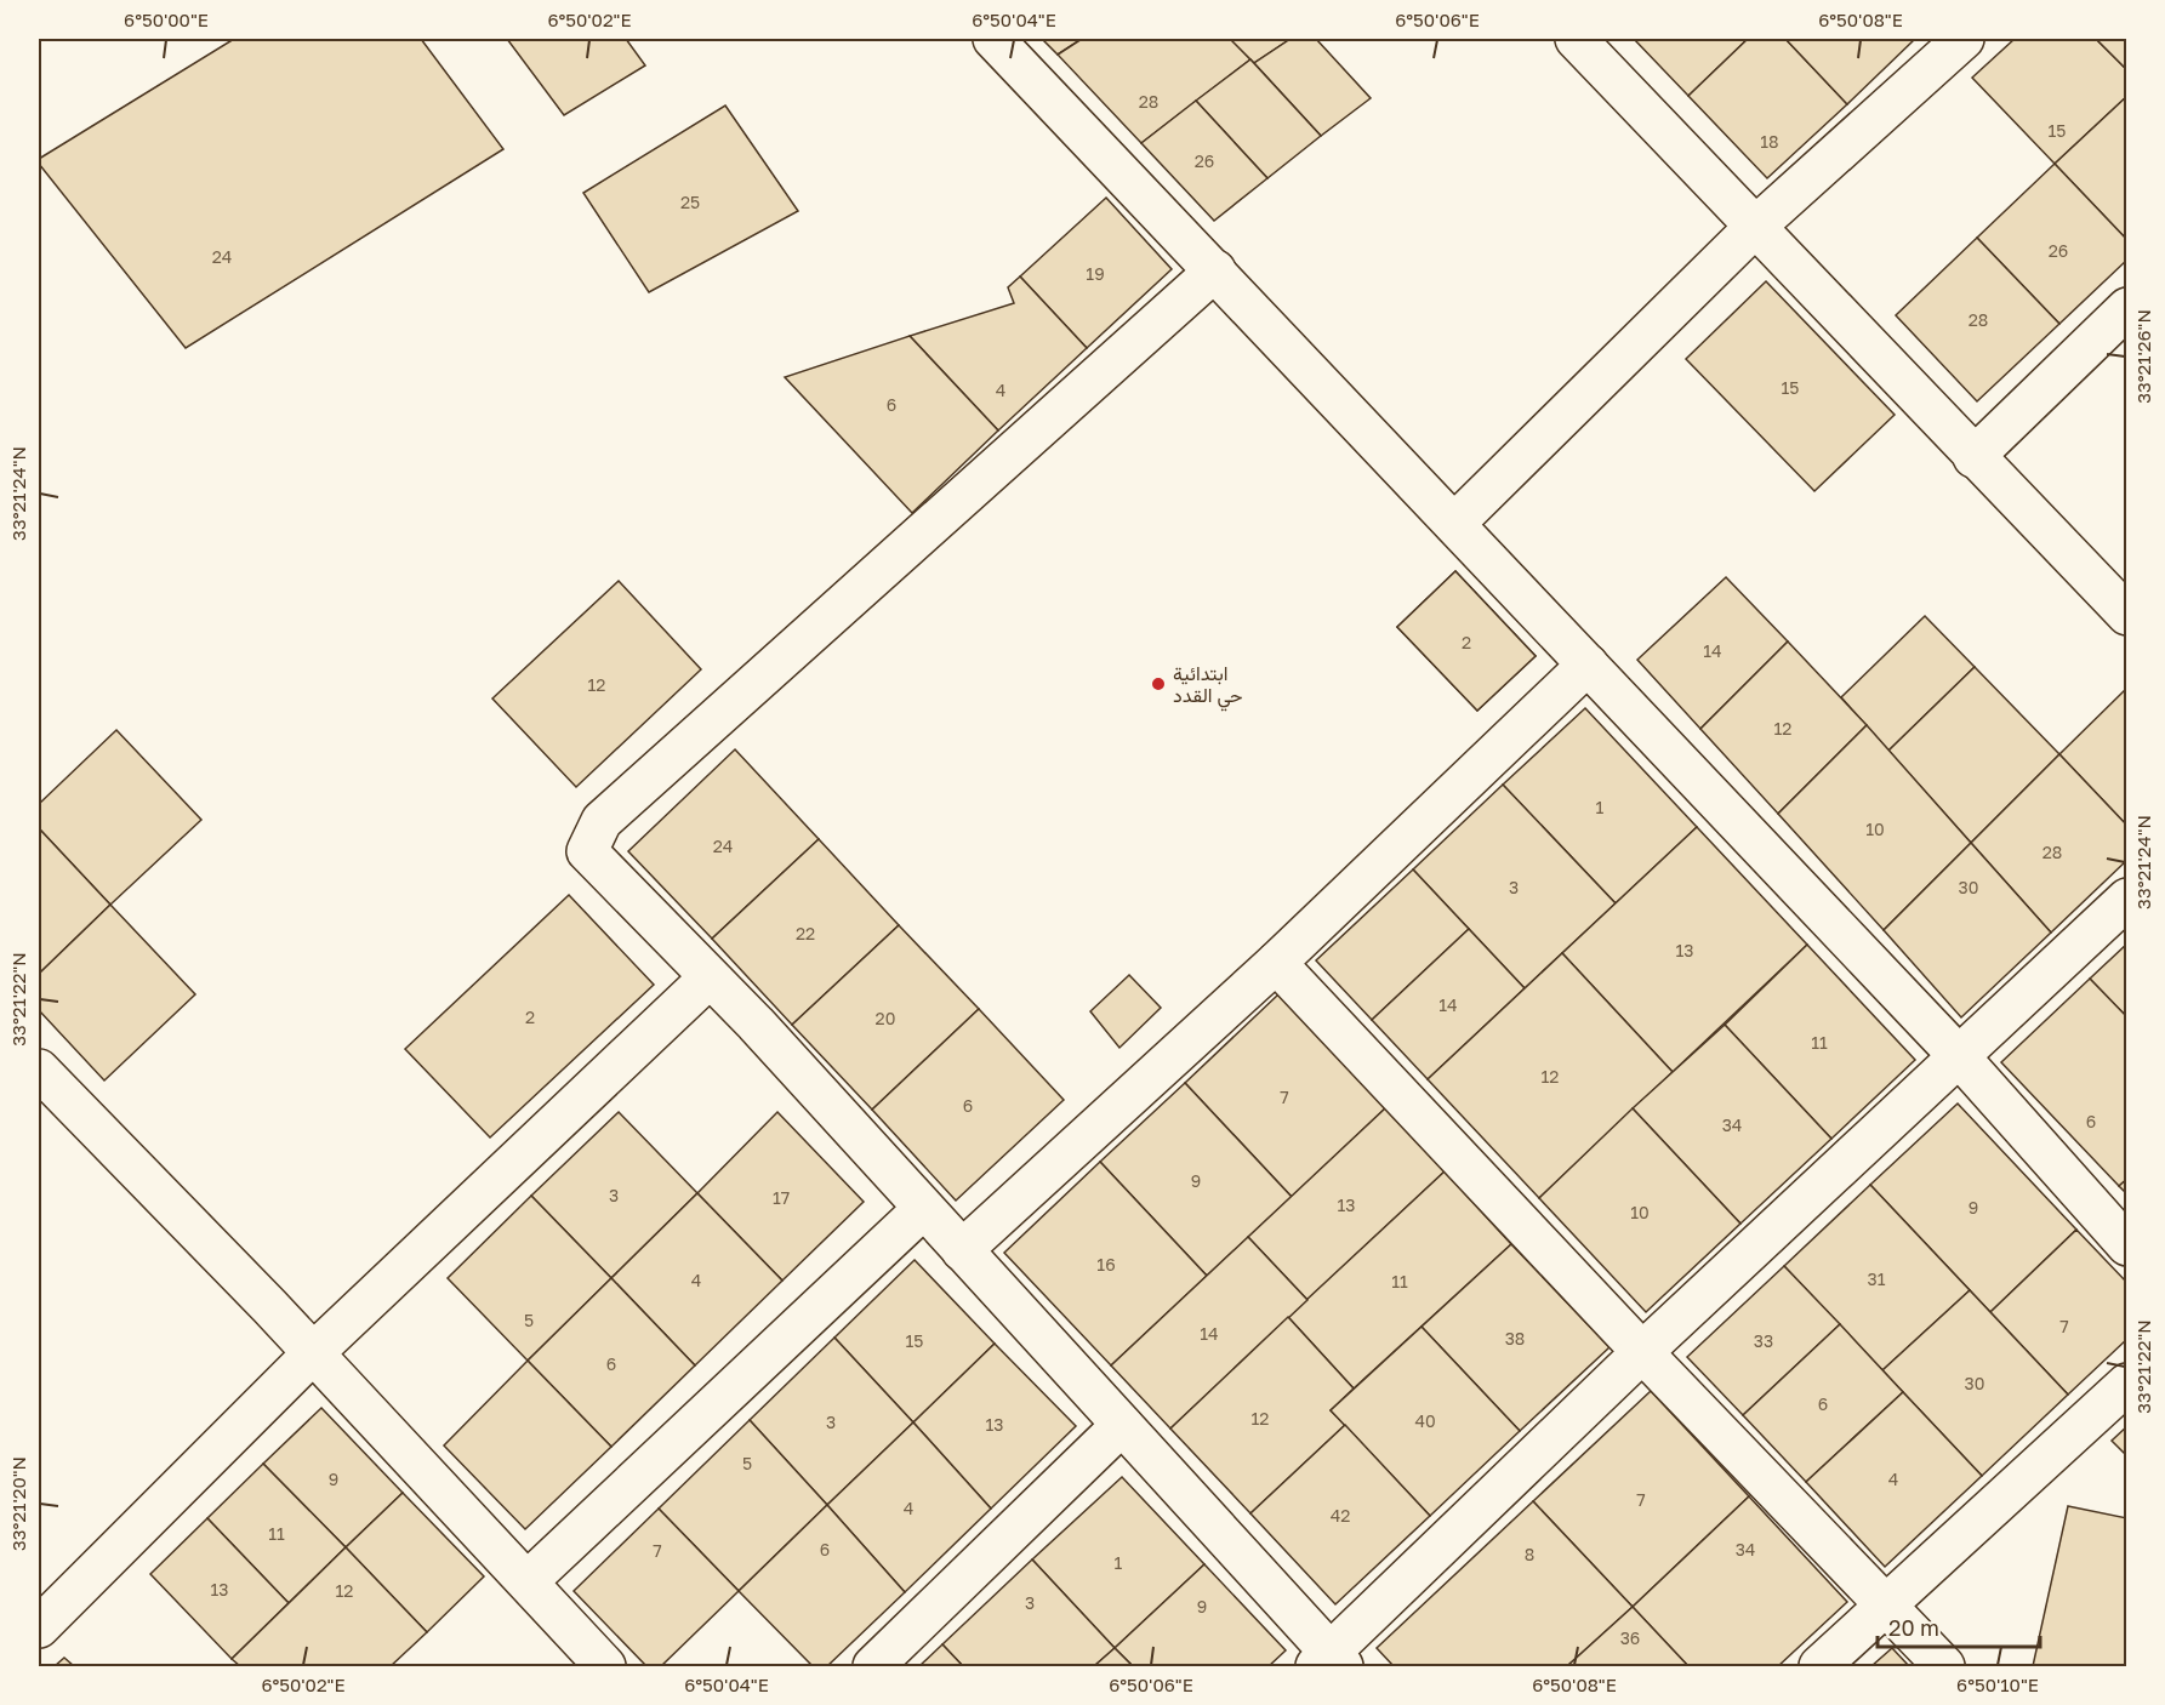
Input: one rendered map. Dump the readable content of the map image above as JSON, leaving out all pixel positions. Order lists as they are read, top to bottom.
{
  "places": ["ابتدائية حي القدد"],
  "house_numbers": [
    "28",
    "15",
    "18",
    "26",
    "25",
    "26",
    "24",
    "19",
    "28",
    "15",
    "4",
    "6",
    "2",
    "14",
    "12",
    "12",
    "1",
    "10",
    "24",
    "28",
    "3",
    "30",
    "22",
    "13",
    "14",
    "2",
    "20",
    "11",
    "12",
    "7",
    "6",
    "6",
    "34",
    "9",
    "3",
    "17",
    "13",
    "9",
    "10",
    "16",
    "31",
    "4",
    "11",
    "5",
    "7",
    "14",
    "38",
    "15",
    "33",
    "6",
    "30",
    "6",
    "12",
    "40",
    "3",
    "13",
    "5",
    "9",
    "4",
    "7",
    "4",
    "42",
    "11",
    "6",
    "34",
    "7",
    "8",
    "1",
    "13",
    "12",
    "3",
    "9",
    "36"
  ],
  "scale_bar": "20 m",
  "coordinates": [
    "6°50'00\"E",
    "6°50'02\"E",
    "6°50'04\"E",
    "6°50'06\"E",
    "6°50'08\"E",
    "33°21'26\"N",
    "33°21'24\"N",
    "33°21'22\"N",
    "33°21'20\"N",
    "6°50'10\"E"
  ]
}
